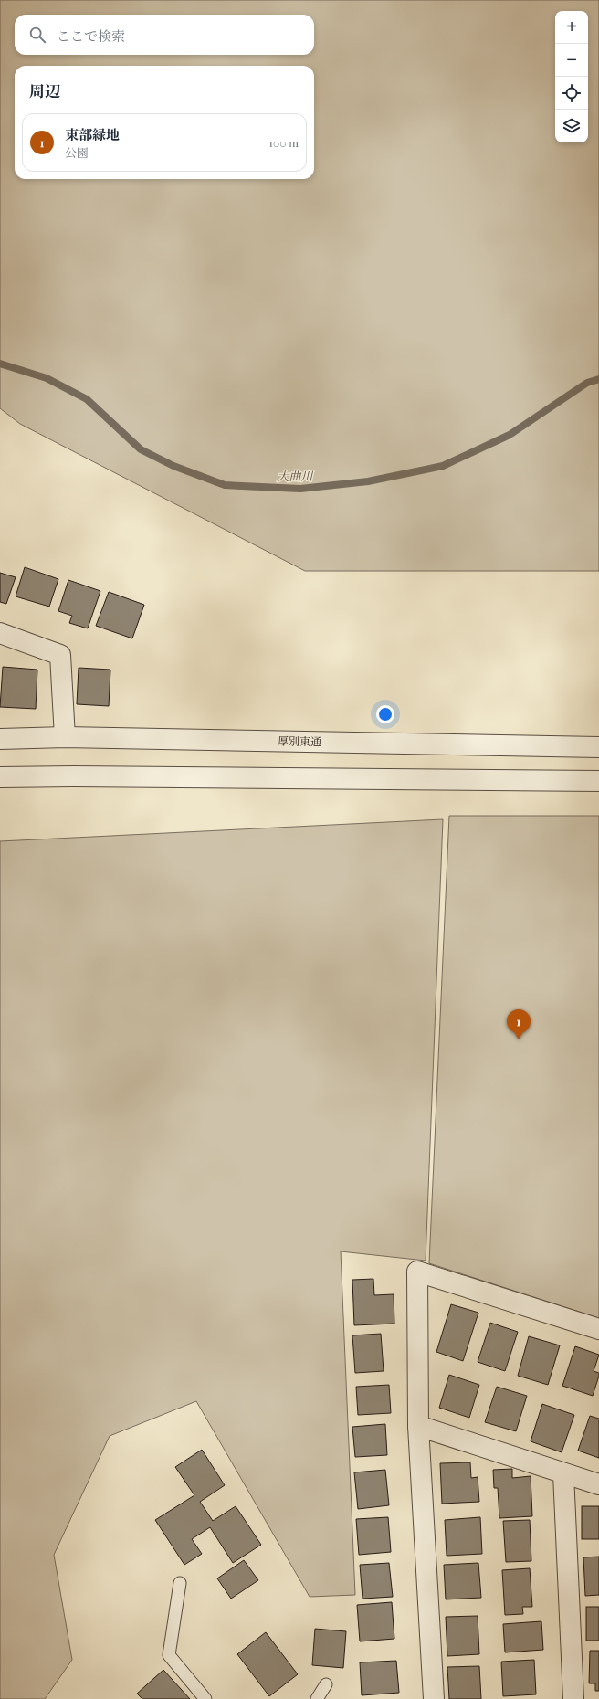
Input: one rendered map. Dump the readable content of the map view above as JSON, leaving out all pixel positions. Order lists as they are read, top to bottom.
{
  "streets": {
    "street": ["厚別東通"]
  },
  "water": ["大曲川"],
  "page": {
    "map_buttons": ["+", "−"],
    "search": "ここで検索",
    "heading": "周辺",
    "list": [
      {
        "mark": "1",
        "name": "東部緑地",
        "note": "公園",
        "value": "100 m"
      }
    ],
    "pins": "1"
  }
}
